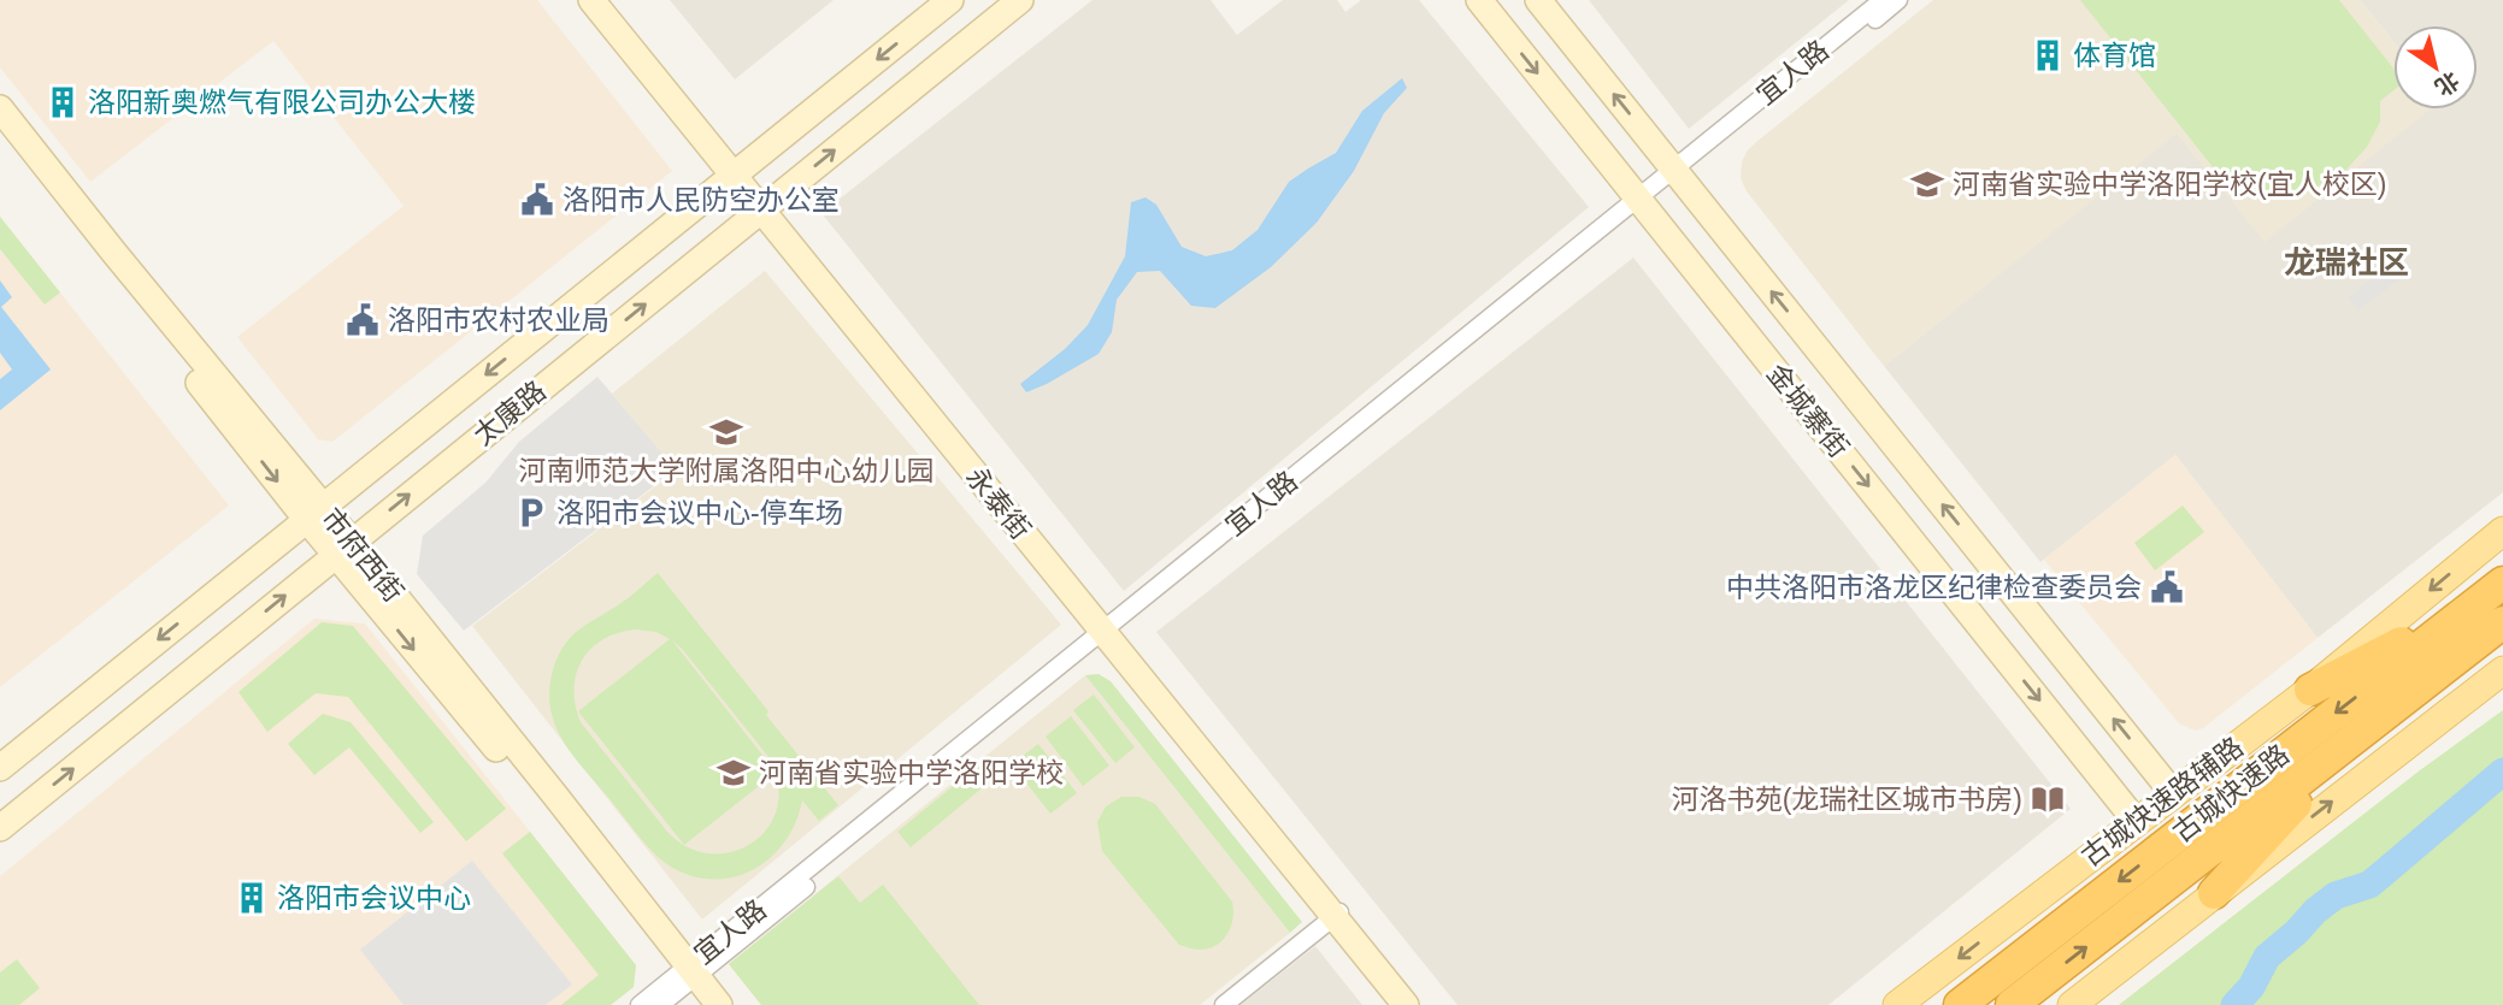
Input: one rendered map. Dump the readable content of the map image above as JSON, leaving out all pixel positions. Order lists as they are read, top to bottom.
{
  "streets": {
    "highway": ["古城快速路"],
    "main road": [
      "金城寨街",
      "太康路",
      "永泰街",
      "市府西街",
      "古城快速路辅路"
    ],
    "street": ["宜人路"]
  },
  "crossings": [
    ["宜人路", "金城寨街"],
    ["宜人路", "永泰街"],
    ["宜人路", "市府西街"],
    ["金城寨街", "古城快速路辅路"],
    ["太康路", "永泰街"],
    ["太康路", "市府西街"]
  ],
  "districts": ["龙瑞社区"],
  "places": {
    "building": ["体育馆", "洛阳新奥燃气有限公司办公大楼", "洛阳市会议中心"],
    "school or university": ["河南省实验中学洛阳学校(宜人校区)", "河南师范大学附属洛阳中心幼儿园", "河南省实验中学洛阳学校"],
    "public building": ["洛阳市人民防空办公室", "洛阳市农村农业局", "中共洛阳市洛龙区纪律检查委员会"],
    "parking": ["洛阳市会议中心-停车场"],
    "library": ["河洛书苑(龙瑞社区城市书房)"]
  },
  "north": "bottom right"
}
